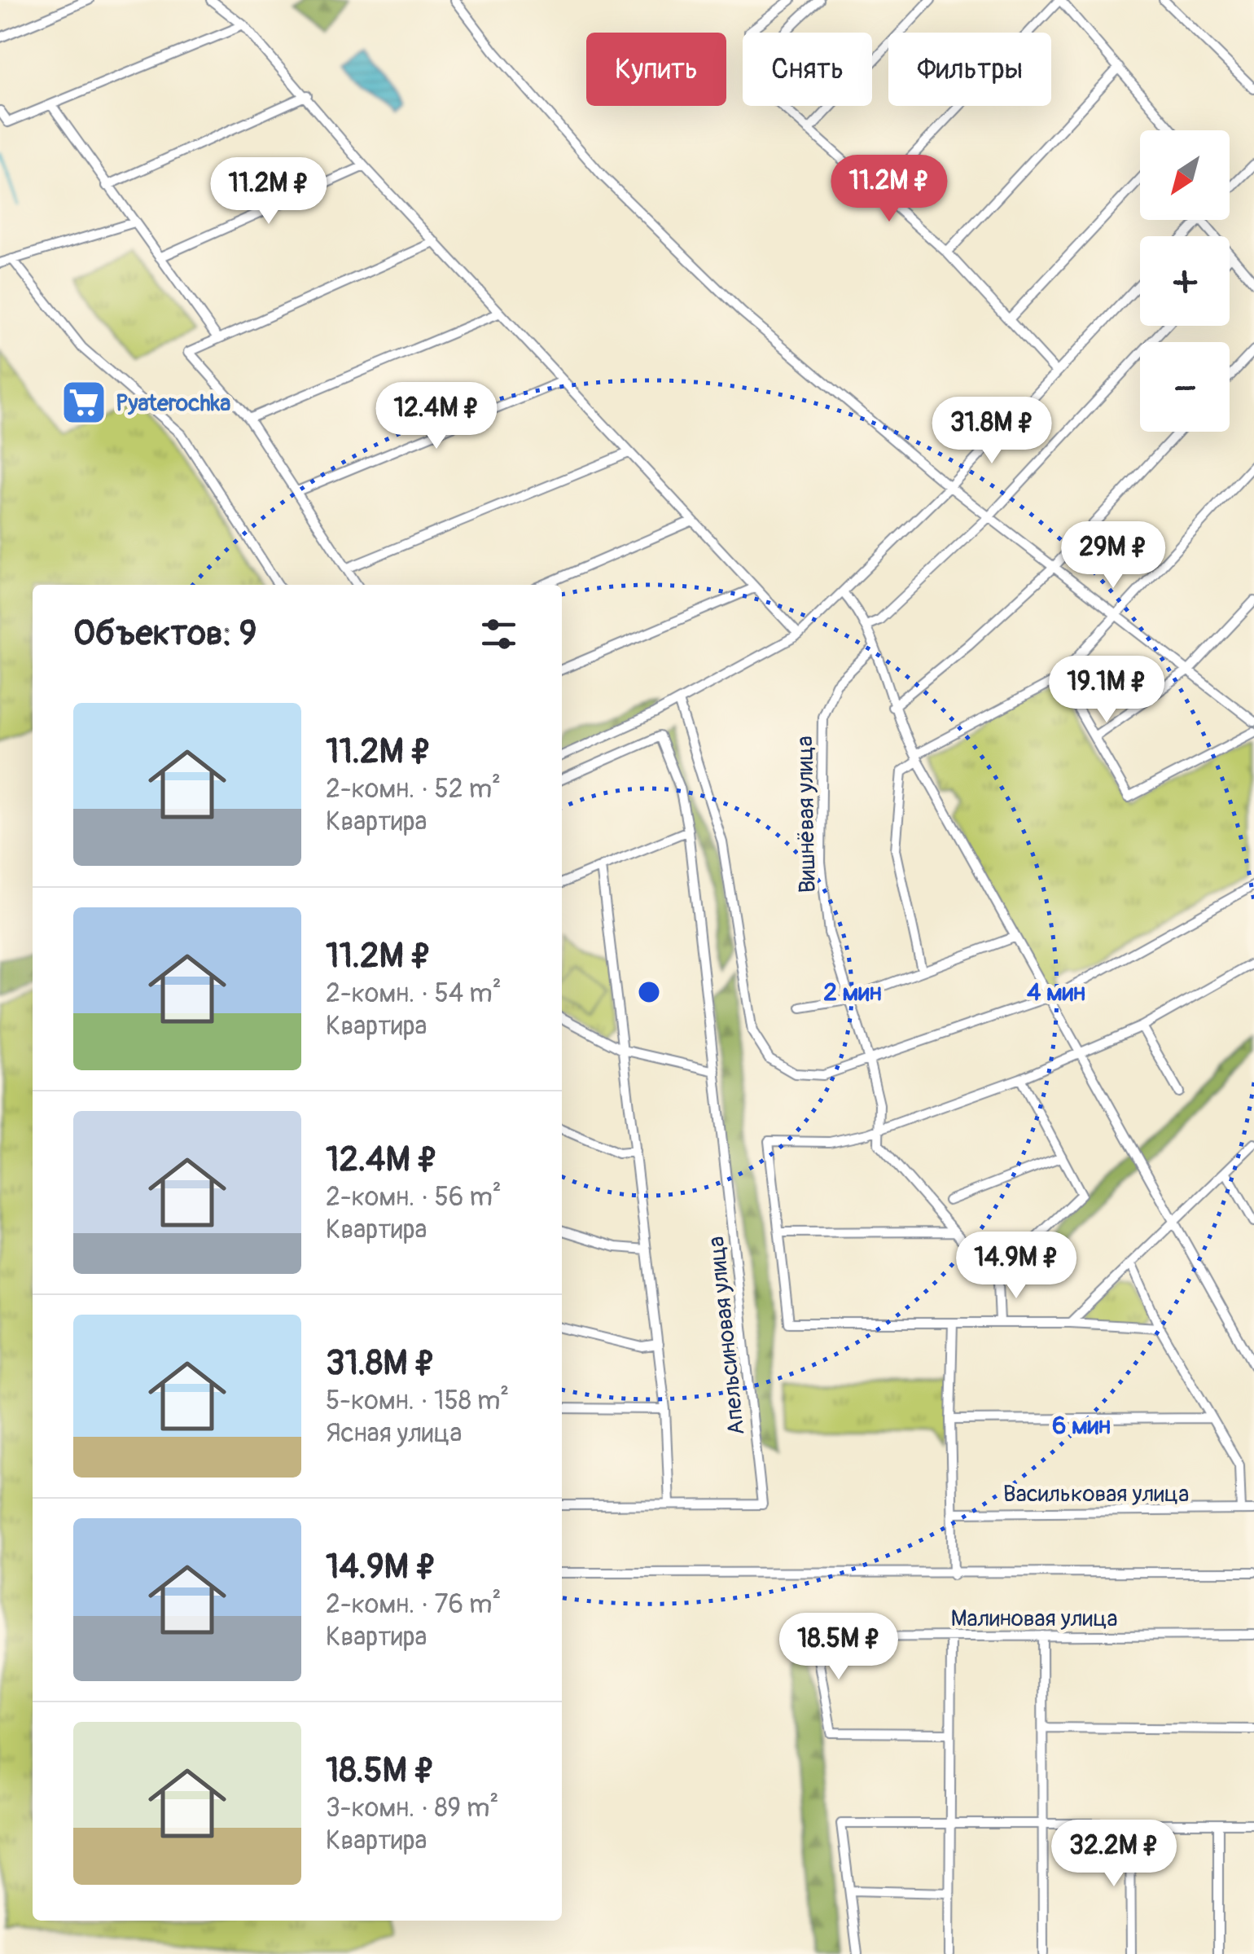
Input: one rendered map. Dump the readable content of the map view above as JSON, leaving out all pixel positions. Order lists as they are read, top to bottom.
{
  "streets": {
    "street": [
      "Вишнёвая улица",
      "Апельсиновая улица",
      "Васильковая улица",
      "Малиновая улица"
    ]
  },
  "places": {
    "supermarket": ["Pyaterochka"]
  },
  "north": "bottom left",
  "page": {
    "chip": ["Купить", "Снять", "Фильтры"],
    "map_buttons": ["+", "−"],
    "price": [
      "11.2M ₽",
      "11.2M ₽",
      "12.4M ₽",
      "31.8M ₽",
      "29M ₽",
      "19.1M ₽",
      "14.9M ₽",
      "18.5M ₽",
      "32.2M ₽"
    ],
    "heading": "Объектов: 9",
    "list": [
      {
        "name": "11.2M ₽",
        "note": "2-комн. · 52 m² · Квартира"
      },
      {
        "name": "11.2M ₽",
        "note": "2-комн. · 54 m² · Квартира"
      },
      {
        "name": "12.4M ₽",
        "note": "2-комн. · 56 m² · Квартира"
      },
      {
        "name": "31.8M ₽",
        "note": "5-комн. · 158 m² · Ясная улица"
      },
      {
        "name": "14.9M ₽",
        "note": "2-комн. · 76 m² · Квартира"
      },
      {
        "name": "18.5M ₽",
        "note": "3-комн. · 89 m² · Квартира"
      }
    ]
  },
  "rings": ["2 мин", "4 мин", "6 мин"]
}
